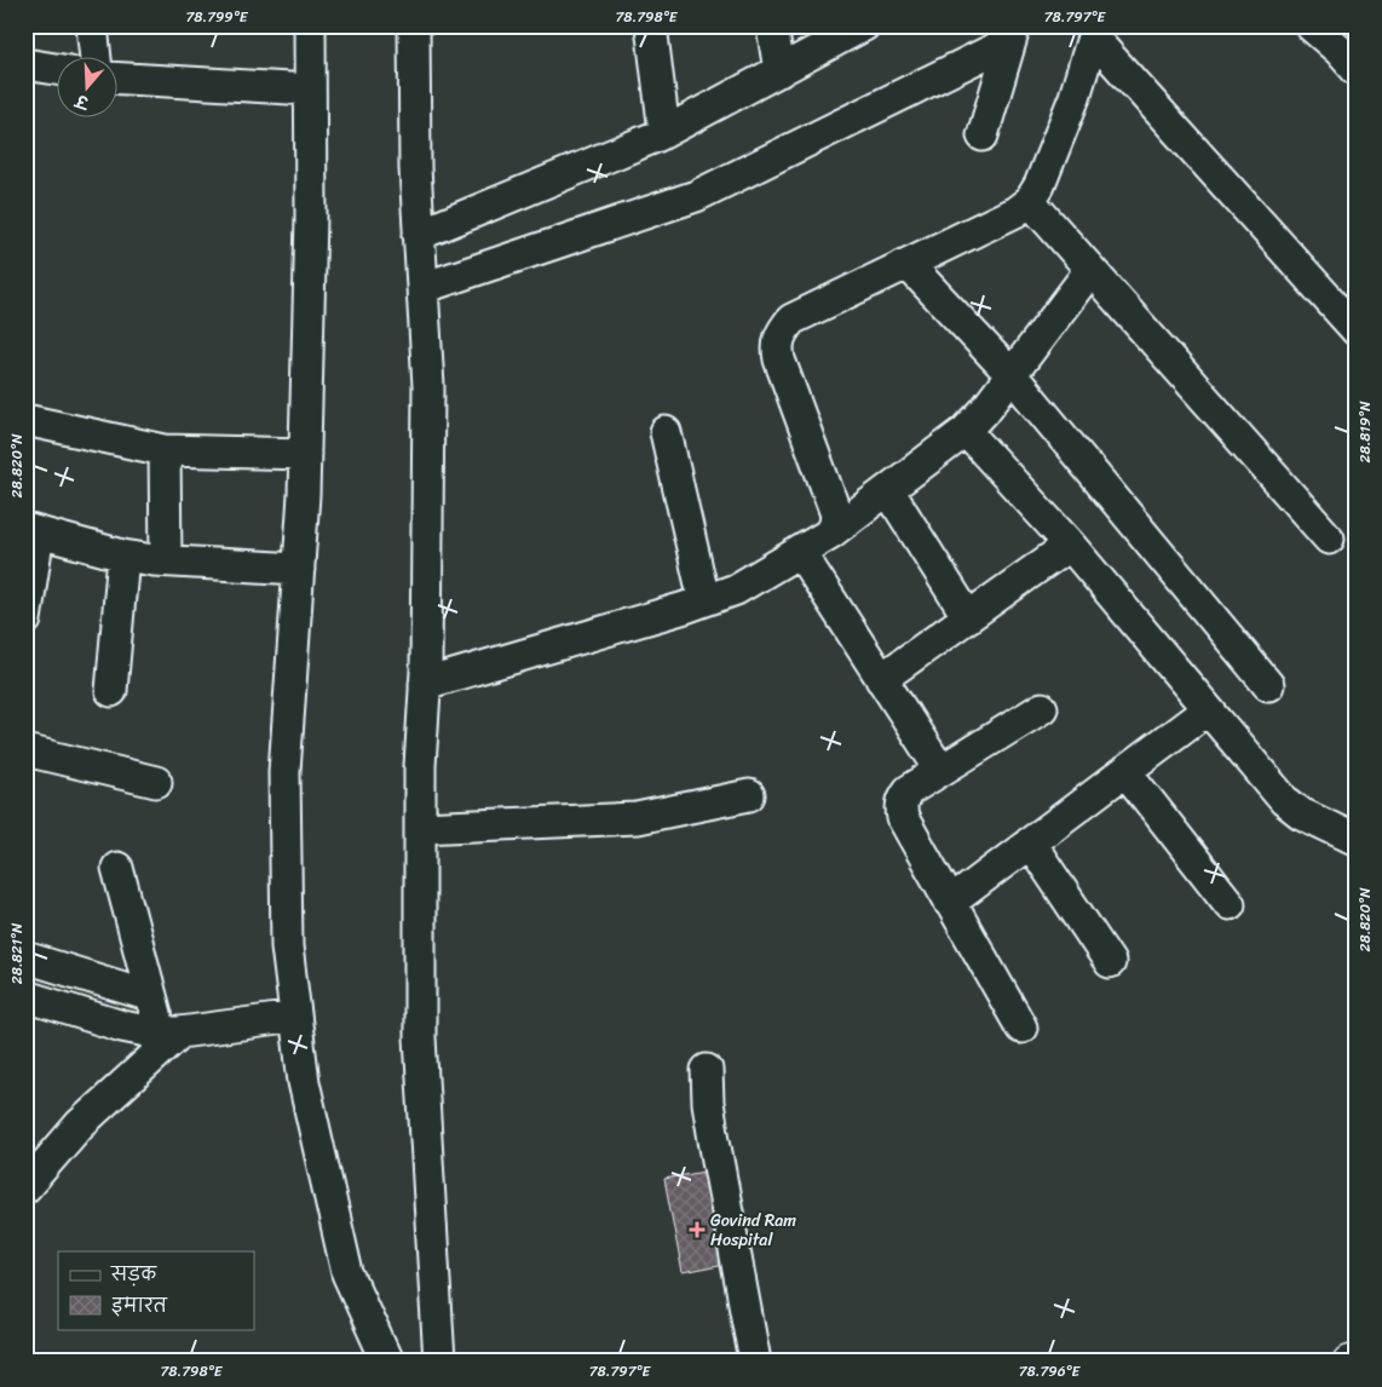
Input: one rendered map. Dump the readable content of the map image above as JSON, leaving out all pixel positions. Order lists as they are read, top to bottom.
{
  "places": {
    "health": ["Govind Ram Hospital"]
  },
  "legend": ["सड़क", "इमारत"],
  "north": "bottom",
  "coordinates": [
    "78.799°E",
    "78.798°E",
    "78.797°E",
    "28.819°N",
    "28.820°N",
    "28.821°N",
    "78.796°E"
  ]
}
